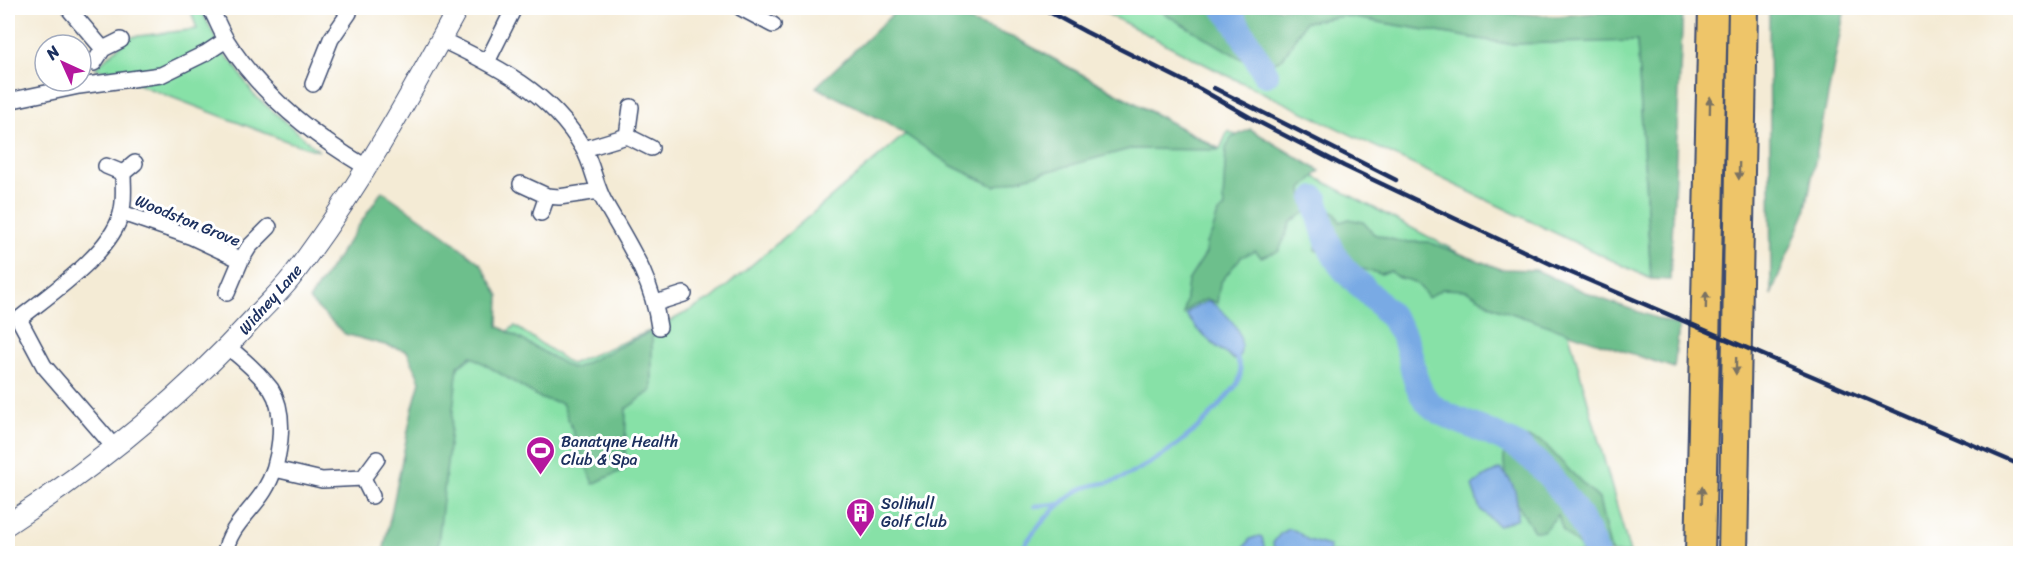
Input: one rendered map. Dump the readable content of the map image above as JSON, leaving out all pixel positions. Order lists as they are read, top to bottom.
{
  "streets": {
    "street": ["Woodston Grove", "Widney Lane"]
  },
  "places": {
    "sports": ["Banatyne Health Club & Spa"],
    "building": ["Solihull Golf Club"]
  },
  "north": "top left"
}
